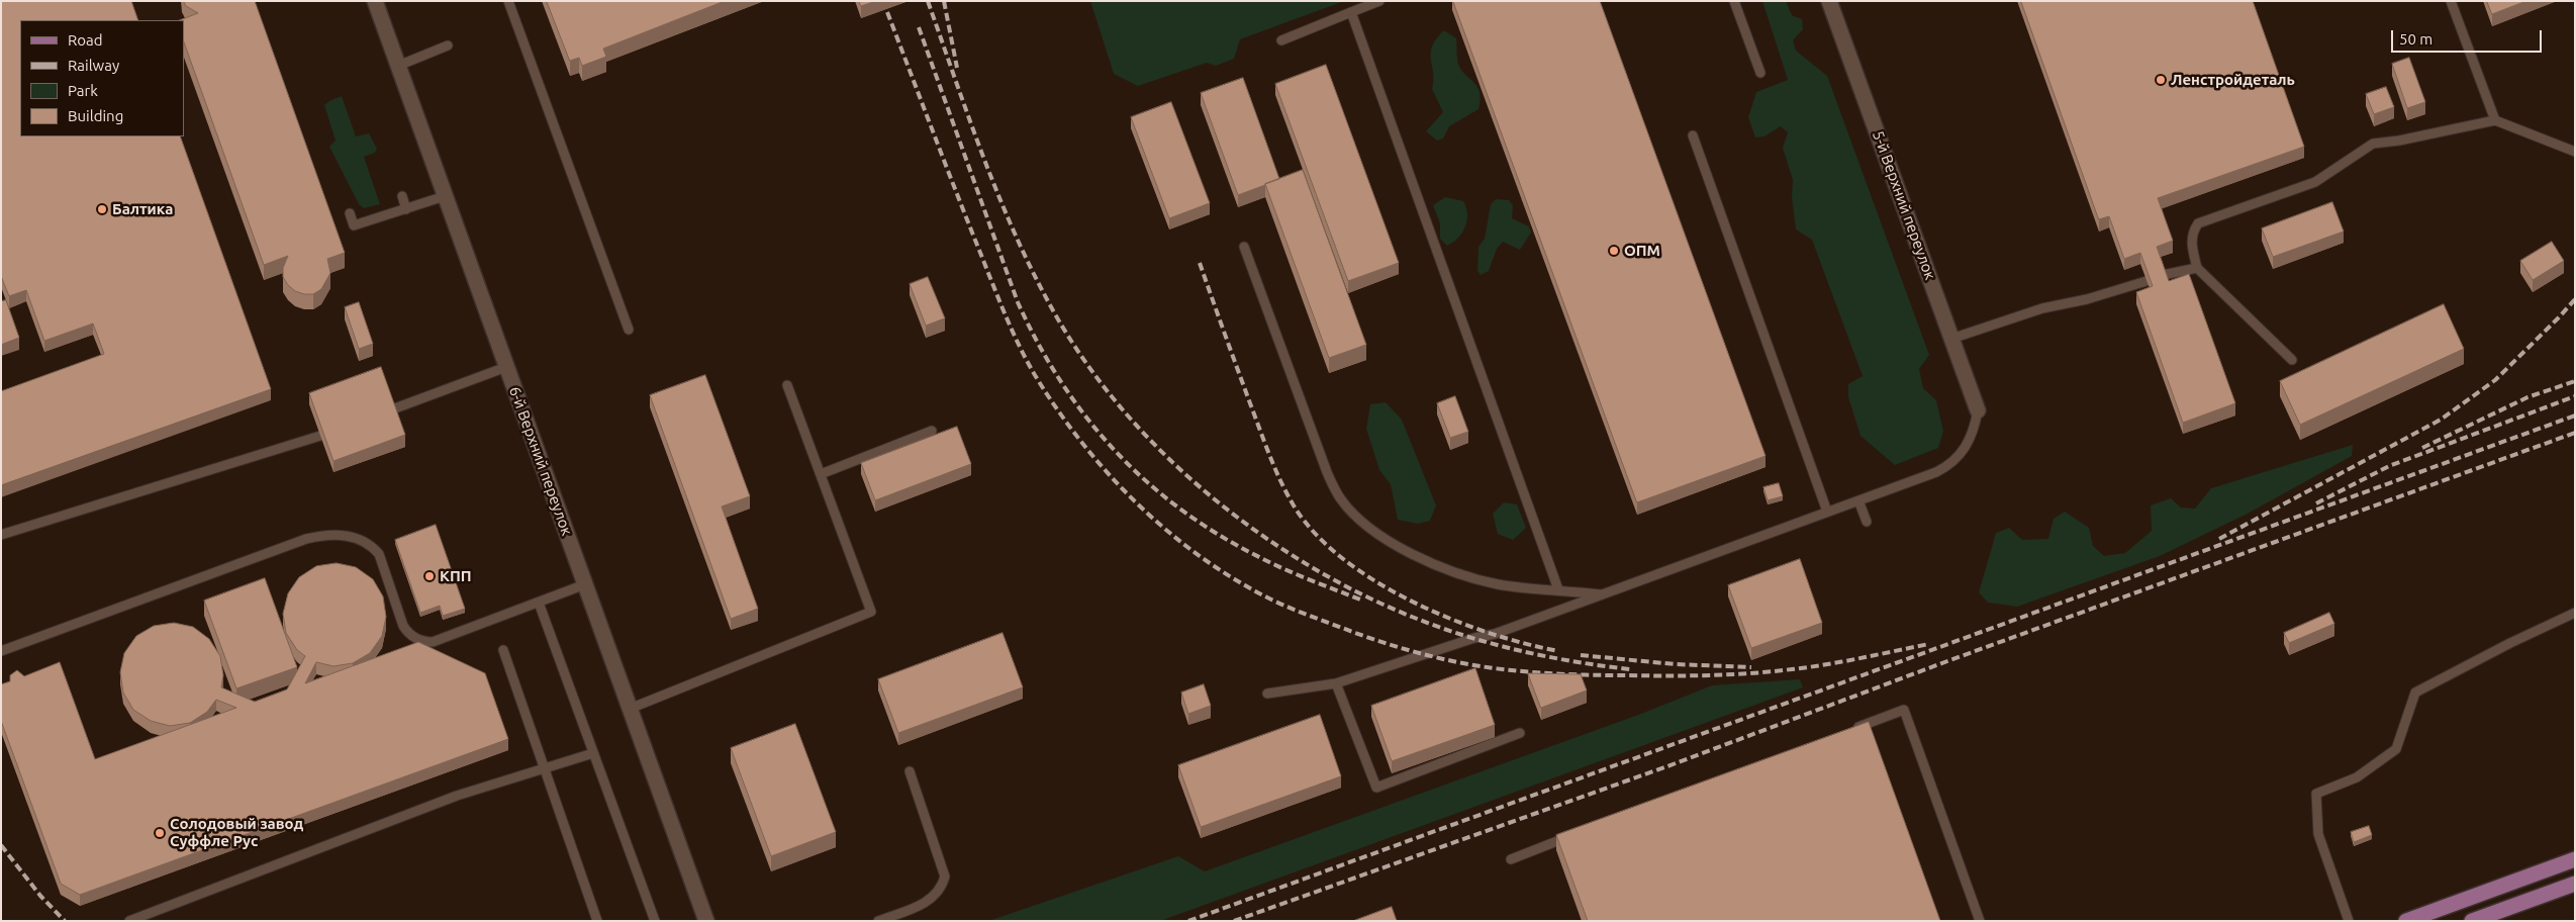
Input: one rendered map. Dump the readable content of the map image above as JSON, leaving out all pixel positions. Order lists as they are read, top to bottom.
{
  "streets": {
    "street": ["5-й Верхний переулок", "6-й Верхний переулок"]
  },
  "places": [
    "Ленстройдеталь",
    "Балтика",
    "ОПМ",
    "КПП",
    "Солодовый завод Суффле Рус"
  ],
  "legend": [
    "Road",
    "Railway",
    "Park",
    "Building"
  ],
  "scale_bar": "50 m"
}
